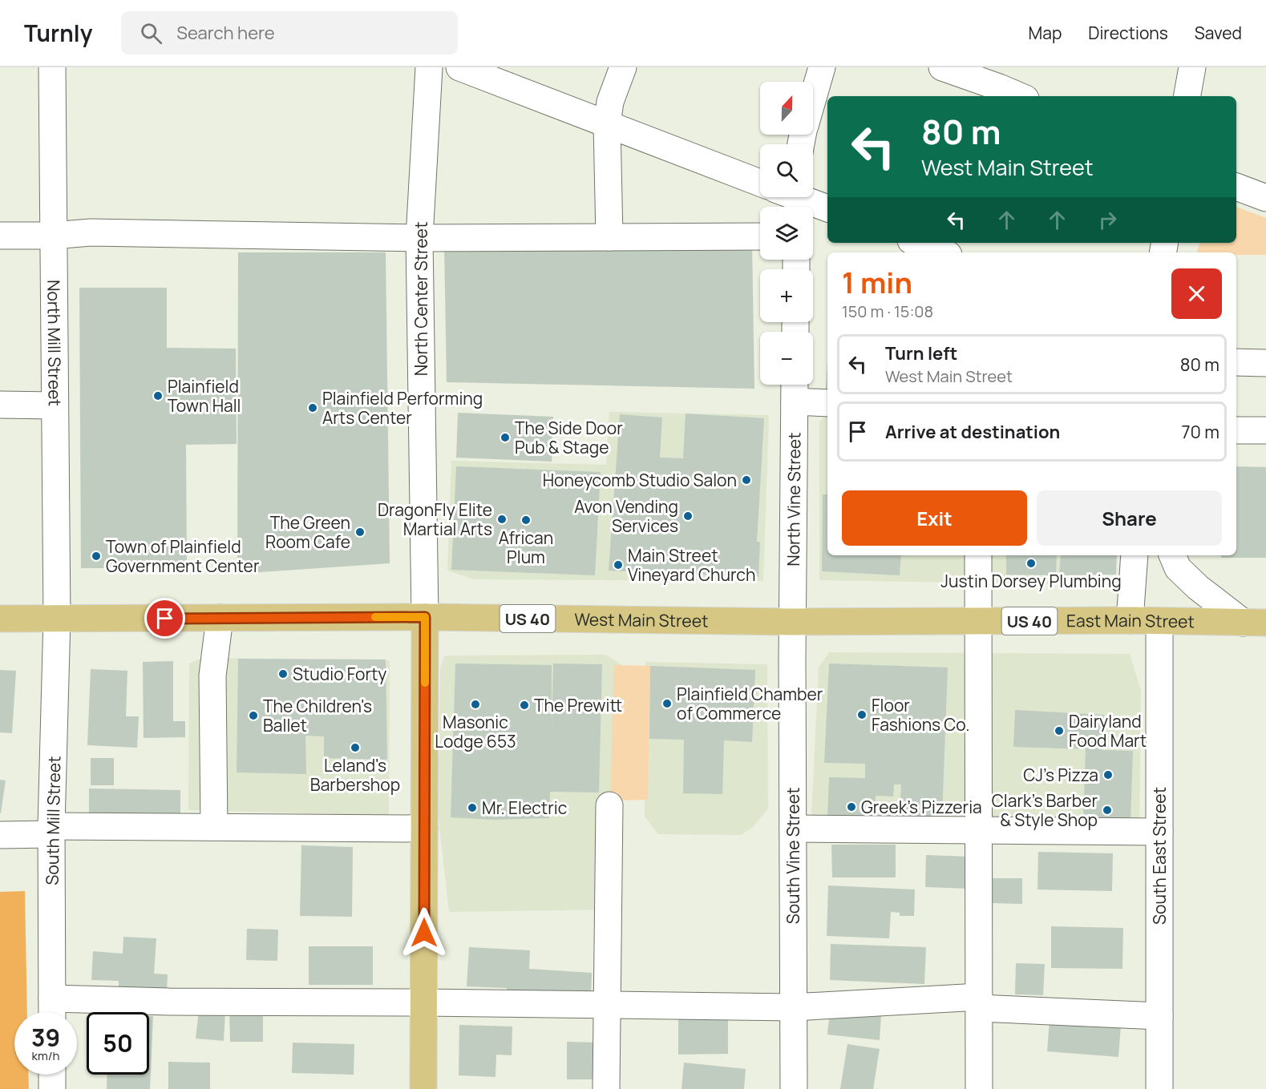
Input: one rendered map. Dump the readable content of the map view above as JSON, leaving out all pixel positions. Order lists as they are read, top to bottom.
{
  "streets": {
    "main road": ["US 40", "West Main Street", "East Main Street"],
    "street": [
      "North Center Street",
      "North Mill Street",
      "North Vine Street",
      "South Mill Street",
      "South Vine Street",
      "South East Street"
    ]
  },
  "crossings": [
    ["North Center Street", "West Main Street"],
    ["North Mill Street", "West Main Street"],
    ["North Mill Street", "South Mill Street"],
    ["North Vine Street", "West Main Street"],
    ["North Vine Street", "East Main Street"],
    ["North Vine Street", "South Vine Street"],
    ["West Main Street", "East Main Street"],
    ["West Main Street", "South Mill Street"],
    ["West Main Street", "South Vine Street"],
    ["East Main Street", "South Vine Street"],
    ["East Main Street", "South East Street"]
  ],
  "places": [
    "Plainfield Town Hall",
    "Plainfield Performing Arts Center",
    "The Side Door Pub & Stage",
    "Honeycomb Studio Salon",
    "Avon Vending Services",
    "DragonFly Elite Martial Arts",
    "African Plum",
    "The Green Room Cafe",
    "Town of Plainfield Government Center",
    "Justin Dorsey Plumbing",
    "Main Street Vineyard Church",
    "Studio Forty",
    "Plainfield Chamber of Commerce",
    "Masonic Lodge 653",
    "The Prewitt",
    "Floor Fashions Co.",
    "The Children's Ballet",
    "Dairyland Food Mart",
    "Leland's Barbershop",
    "CJ's Pizza",
    "Greek's Pizzeria",
    "Mr. Electric",
    "Clark's Barber & Style Shop"
  ],
  "north": "top",
  "page": {
    "header": "Turnly",
    "search": "Search here",
    "nav": ["Map", "Directions", "Saved"],
    "map_buttons": ["+", "−"],
    "turn": ["80 m", "West Main Street"],
    "heading": ["1 min", "150 m · 15:08"],
    "list": [
      {
        "name": "Turn left",
        "note": "West Main Street",
        "value": "80 m"
      },
      {
        "name": "Arrive at destination",
        "value": "70 m"
      }
    ],
    "buttons": ["Exit", "Share"],
    "speed": "39 km/h",
    "limit": "50"
  }
}
